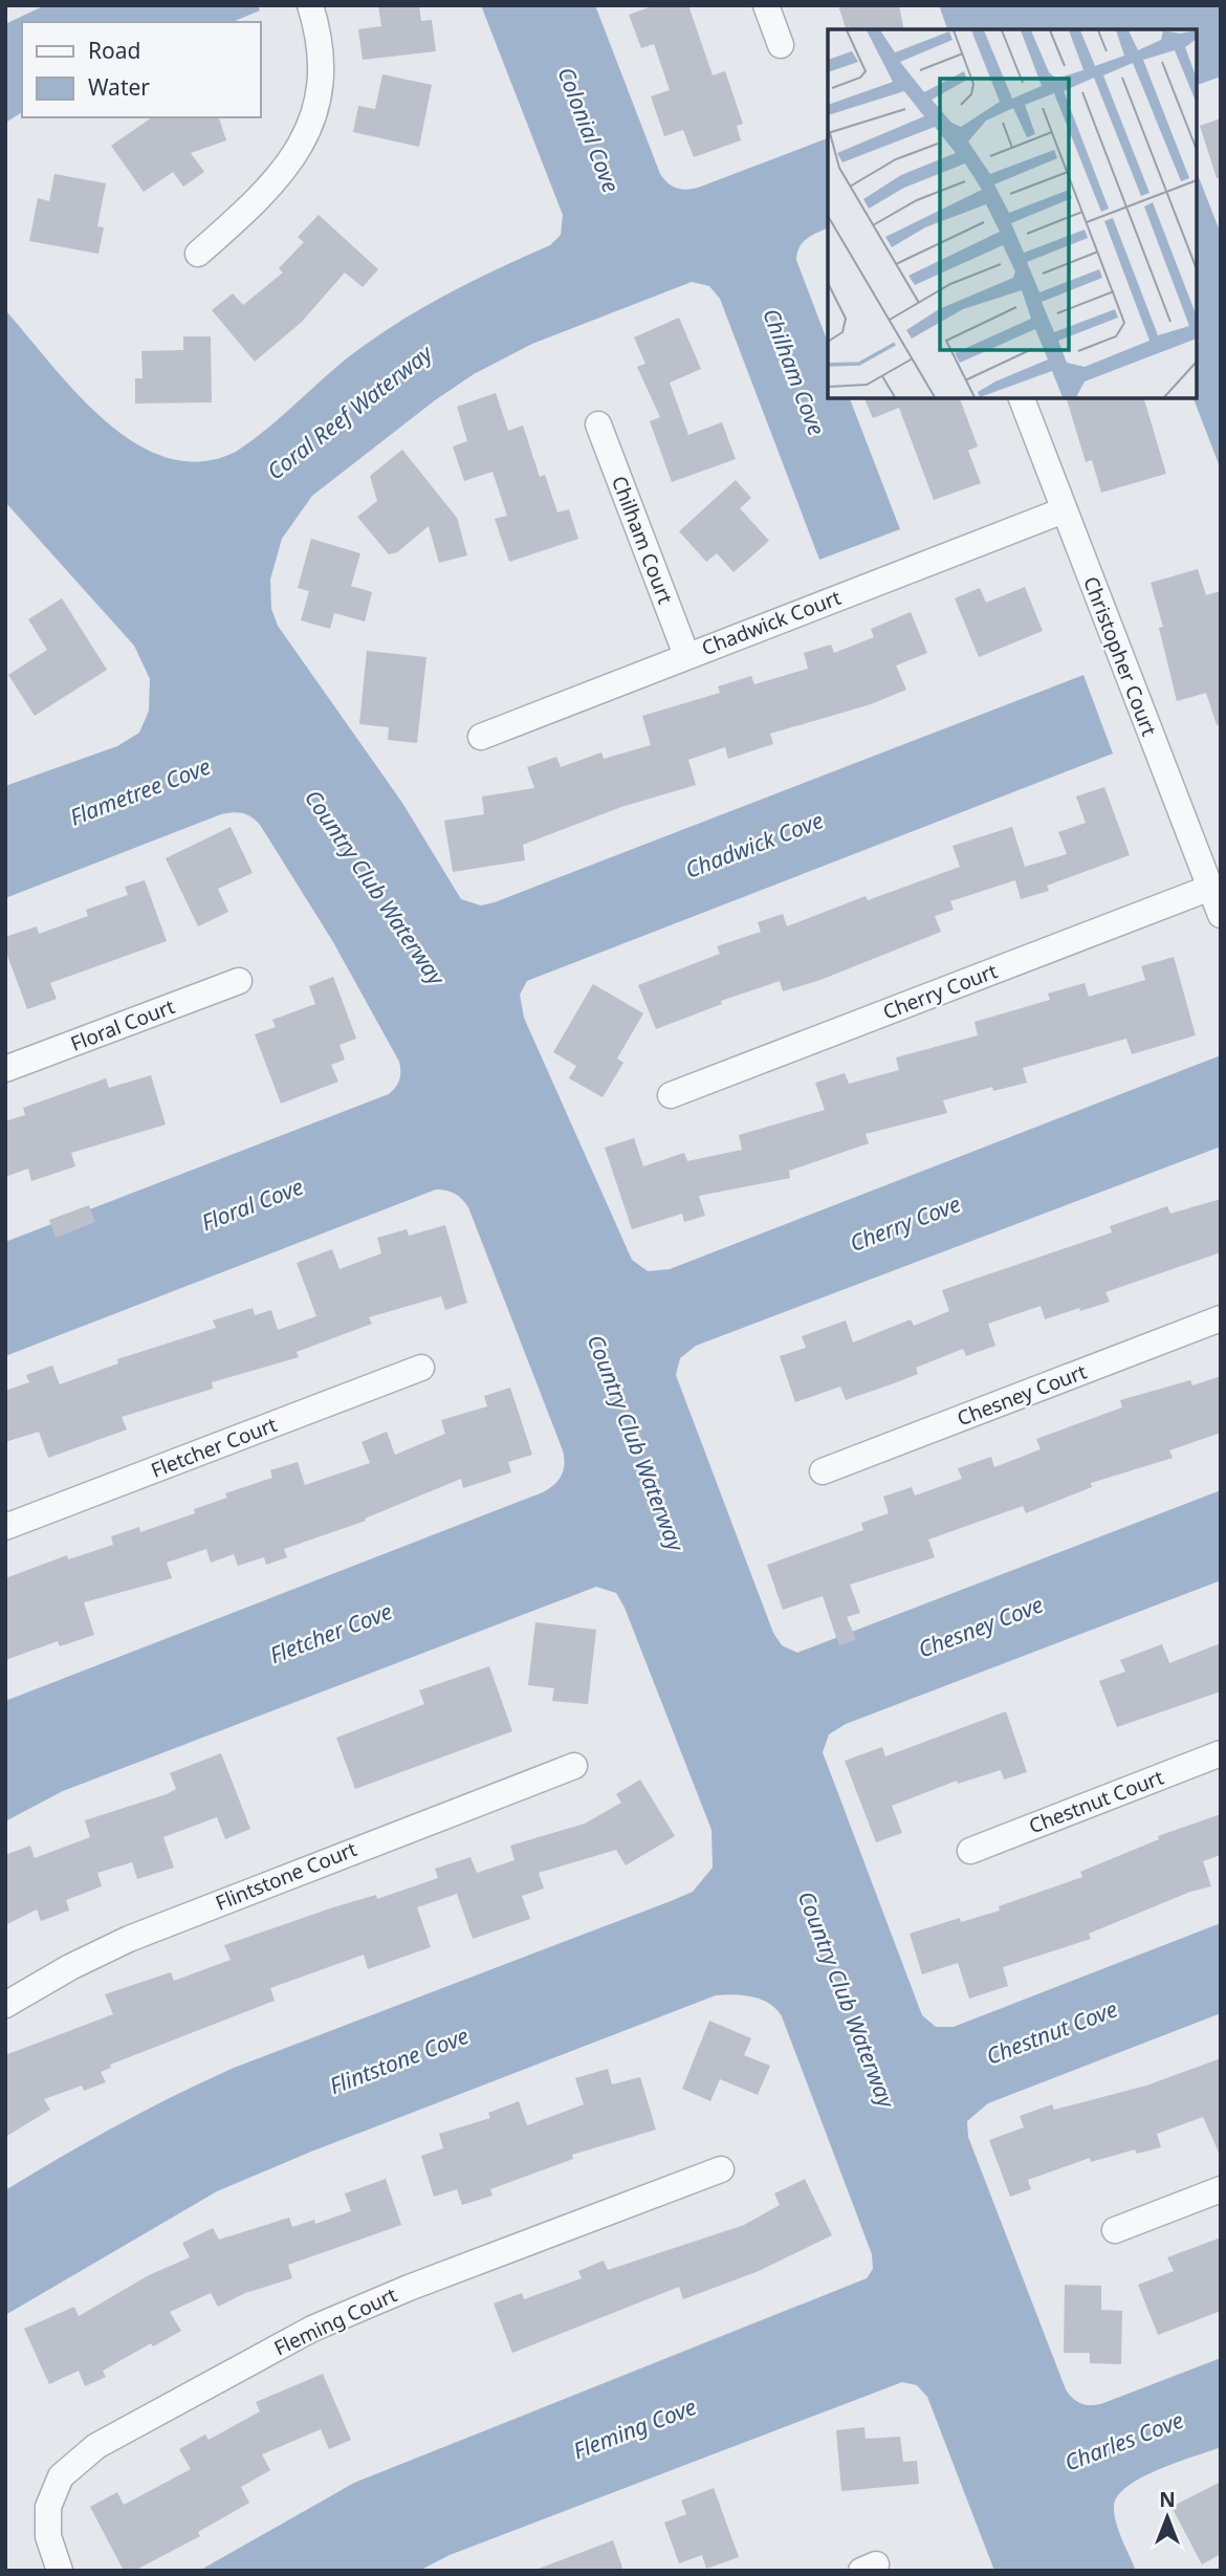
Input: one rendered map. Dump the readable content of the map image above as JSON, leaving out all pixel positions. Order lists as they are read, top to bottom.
{
  "streets": {
    "street": [
      "Chilham Court",
      "Chadwick Court",
      "Christopher Court",
      "Cherry Court",
      "Floral Court",
      "Chesney Court",
      "Fletcher Court",
      "Chestnut Court",
      "Flintstone Court",
      "Fleming Court"
    ]
  },
  "crossings": [
    ["Chilham Court", "Chadwick Court"],
    ["Chadwick Court", "Christopher Court"],
    ["Christopher Court", "Cherry Court"]
  ],
  "water": [
    "Colonial Cove",
    "Chilham Cove",
    "Coral Reef Waterway",
    "Flametree Cove",
    "Chadwick Cove",
    "Country Club Waterway",
    "Floral Cove",
    "Cherry Cove",
    "Chesney Cove",
    "Fletcher Cove",
    "Chestnut Cove",
    "Flintstone Cove",
    "Fleming Cove",
    "Charles Cove"
  ],
  "legend": ["Road", "Water"],
  "north": "top"
}
